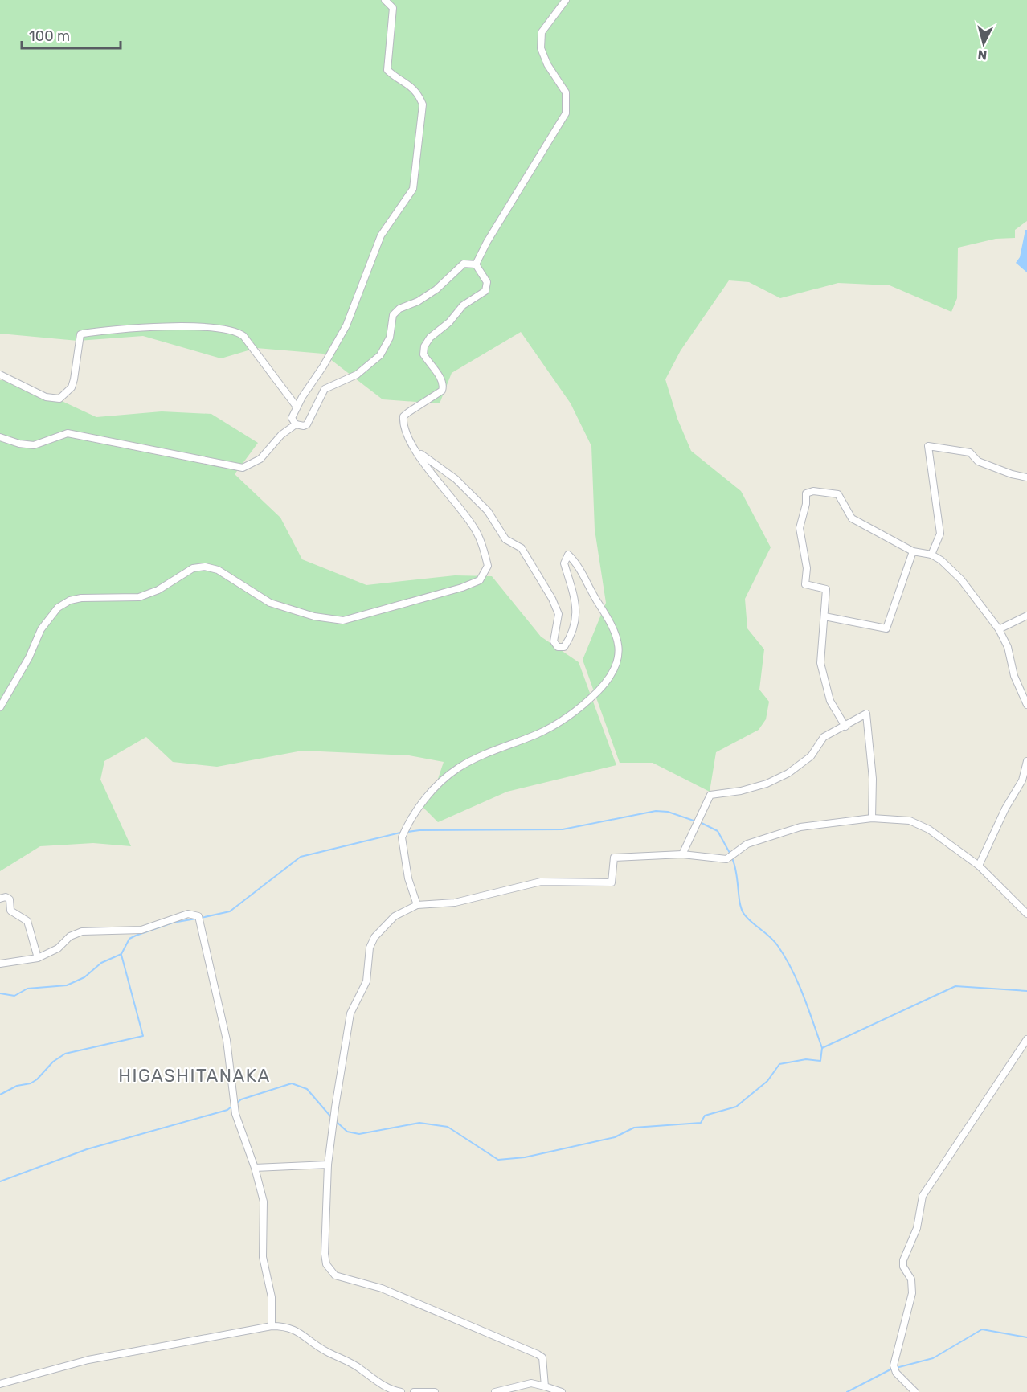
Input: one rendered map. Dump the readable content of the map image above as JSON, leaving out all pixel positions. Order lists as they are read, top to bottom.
{
  "districts": ["HIGASHITANAKA"],
  "scale_bar": "100 m",
  "north": "bottom"
}
